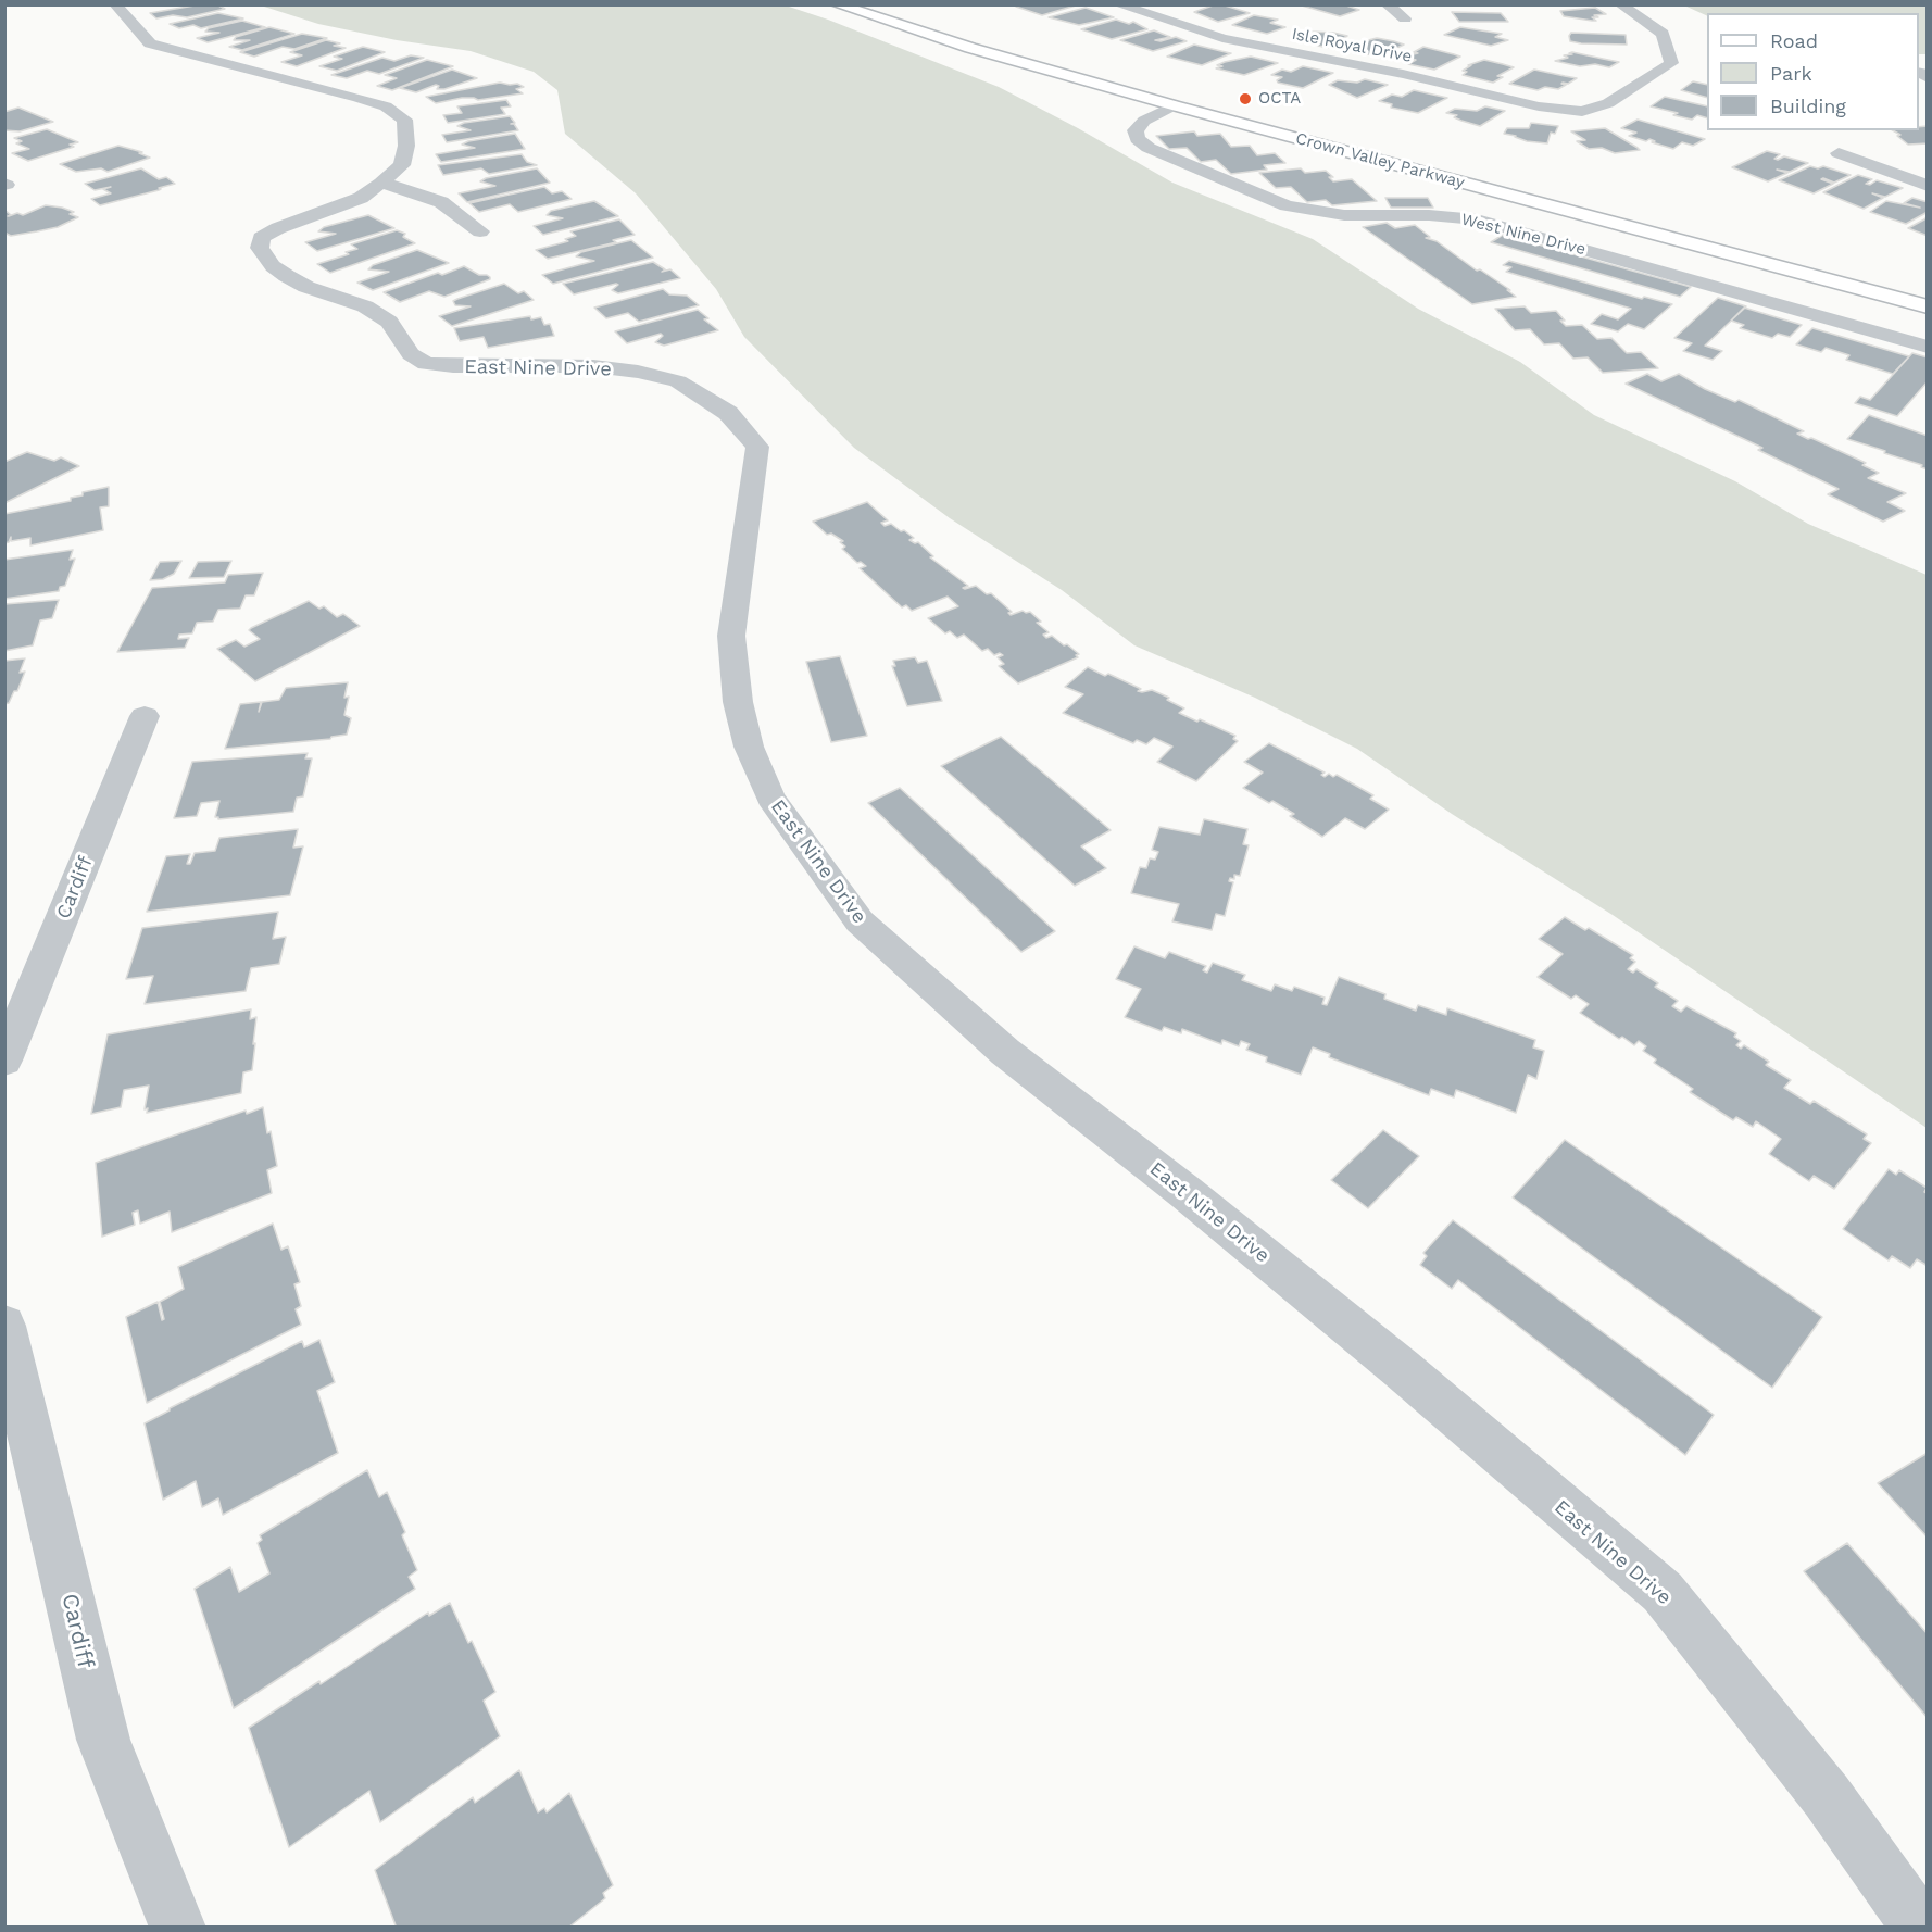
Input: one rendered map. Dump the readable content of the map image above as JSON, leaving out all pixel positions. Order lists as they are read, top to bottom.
{
  "streets": {
    "main road": ["Crown Valley Parkway"],
    "street": [
      "Isle Royal Drive",
      "West Nine Drive",
      "East Nine Drive",
      "Cardiff"
    ]
  },
  "crossings": [
    ["Crown Valley Parkway", "West Nine Drive"]
  ],
  "places": ["OCTA"],
  "legend": ["Road", "Park", "Building"]
}
